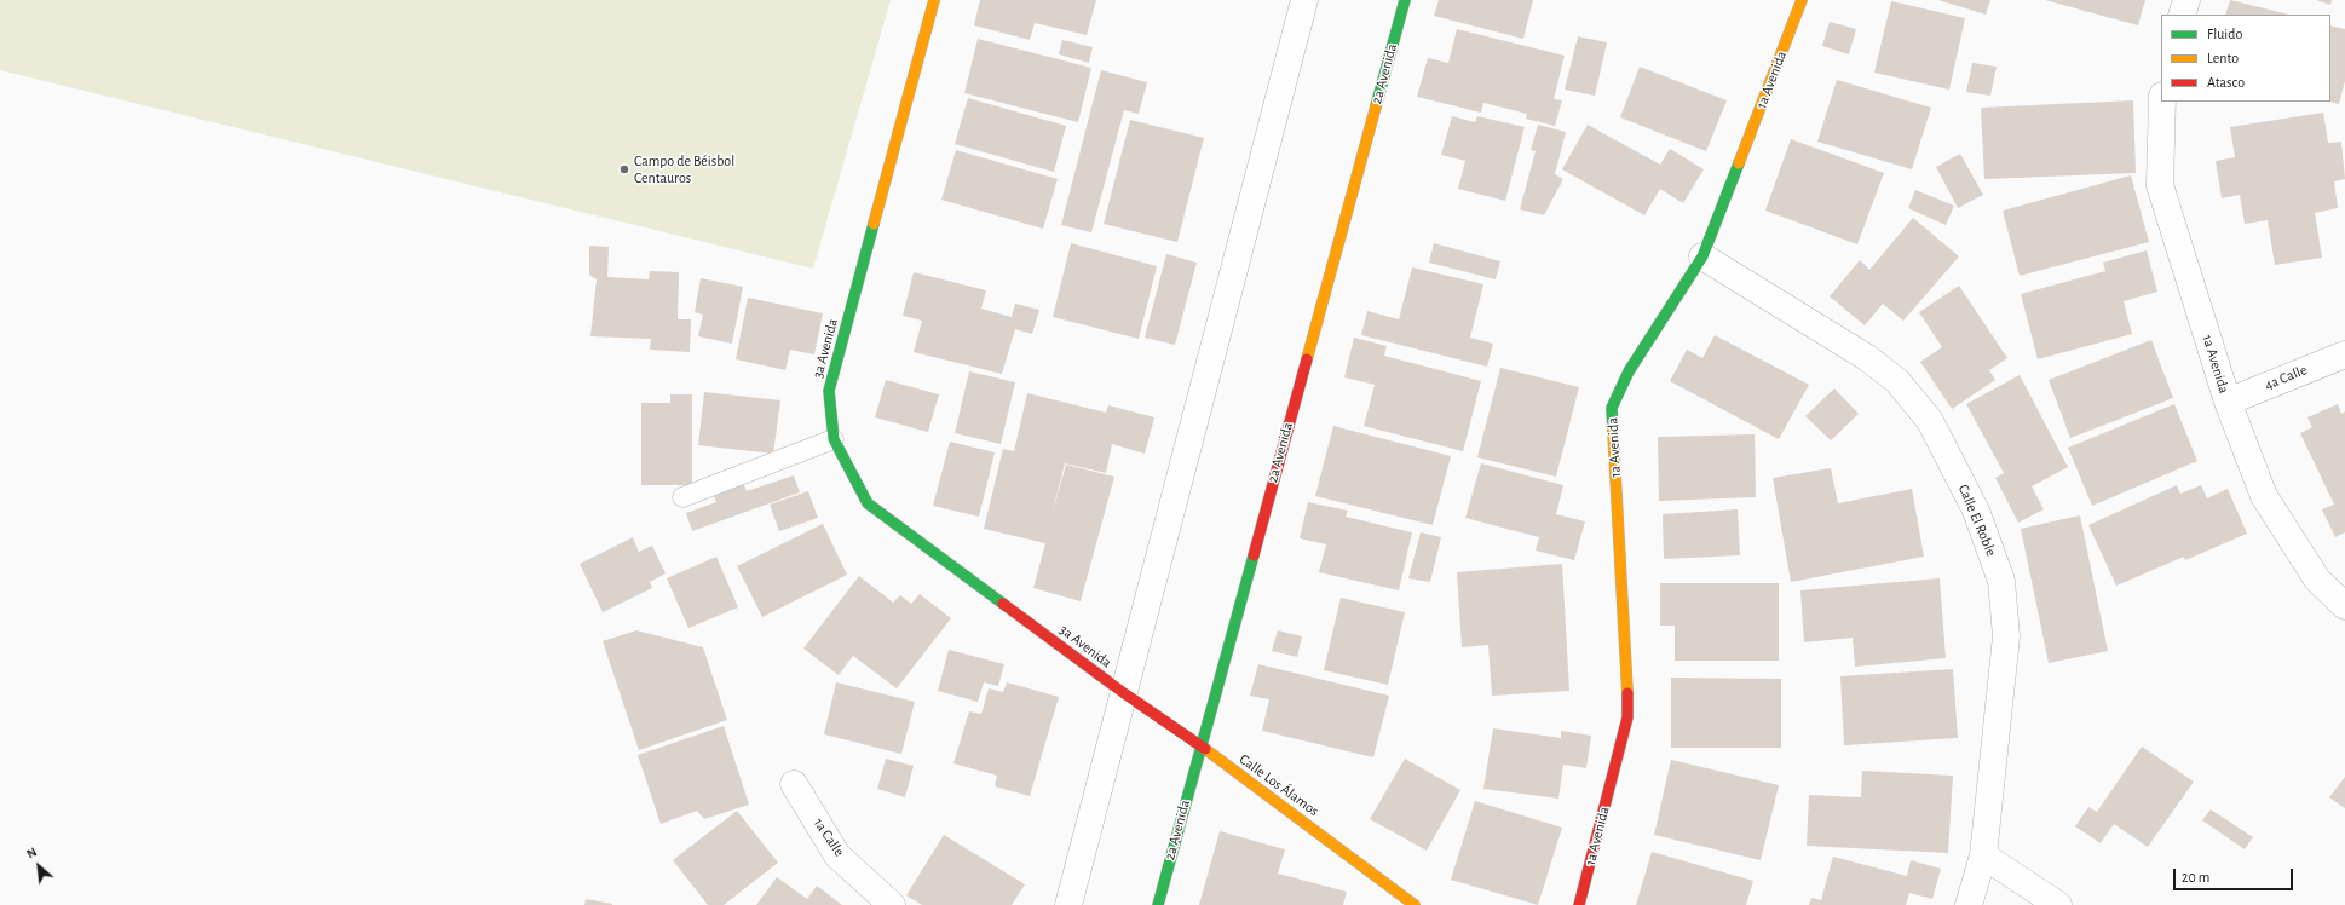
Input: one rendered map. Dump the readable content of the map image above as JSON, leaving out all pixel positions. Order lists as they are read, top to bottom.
{
  "streets": {
    "street": [
      "2a Avenida",
      "1a Avenida",
      "3a Avenida",
      "4a Calle",
      "Calle El Roble",
      "Calle Los Álamos",
      "1a Calle"
    ]
  },
  "crossings": [
    ["2a Avenida", "Calle Los Álamos"],
    ["1a Avenida", "4a Calle"],
    ["1a Avenida", "Calle El Roble"],
    ["3a Avenida", "Calle Los Álamos"]
  ],
  "places": ["Campo de Béisbol Centauros"],
  "legend": ["Fluido", "Lento", "Atasco"],
  "scale_bar": "20 m",
  "north": "top left"
}
